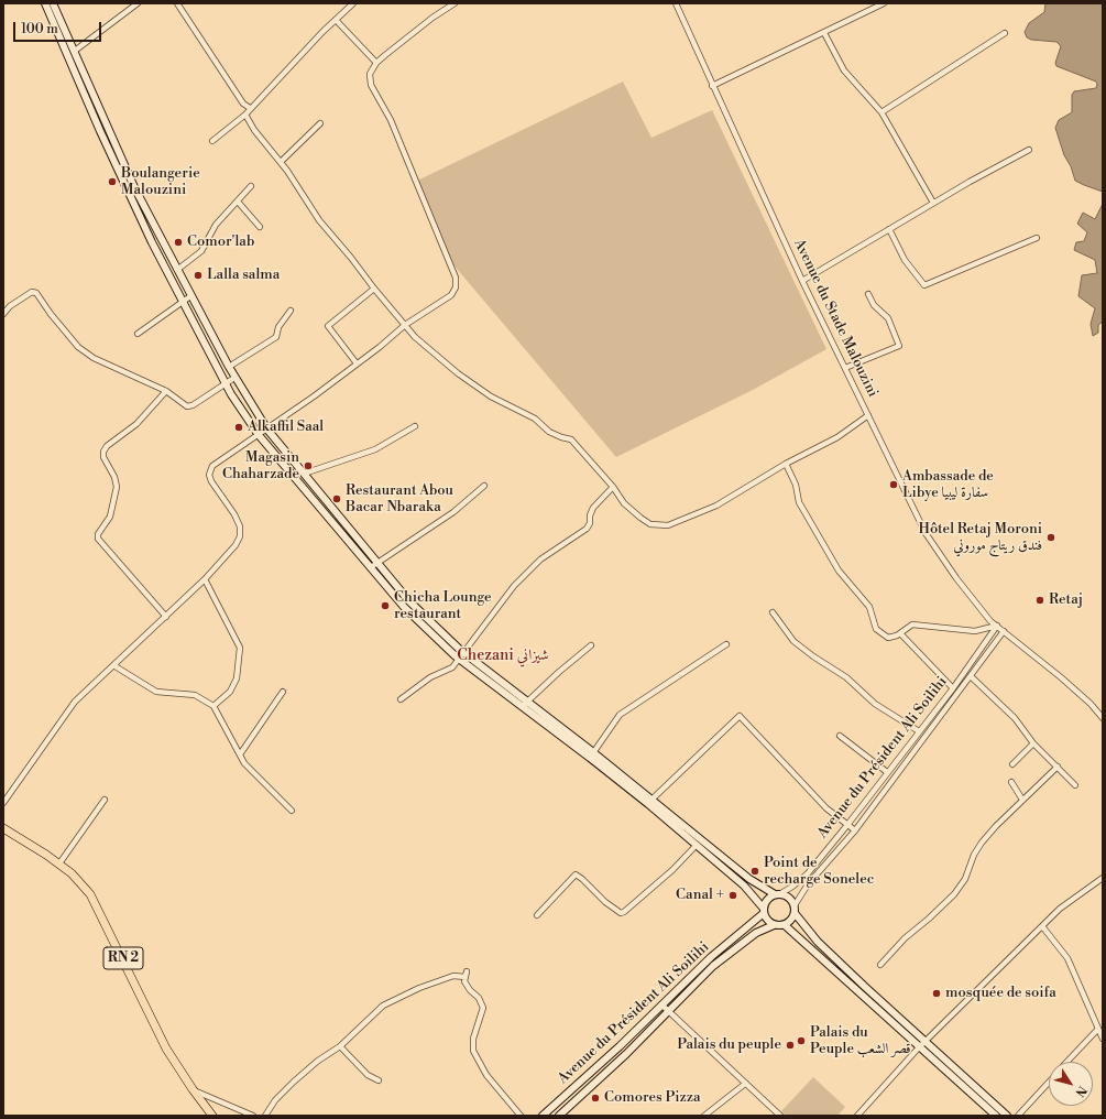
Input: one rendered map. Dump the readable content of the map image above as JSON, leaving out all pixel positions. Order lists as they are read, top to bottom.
{
  "streets": {
    "main road": ["Avenue du Président Ali Soilihi", "RN 2"],
    "street": ["Avenue du Stade Malouzini"]
  },
  "crossings": [
    ["Avenue du Stade Malouzini", "Avenue du Président Ali Soilihi"]
  ],
  "districts": ["Chezani شيزاني"],
  "places": [
    "Boulangerie Malouzini",
    "Comor'lab",
    "Lalla salma",
    "Alkaffil Saal",
    "Magasin Chaharzade",
    "Ambassade de Libye سفارة ليبيا",
    "Restaurant Abou Bacar Nbaraka",
    "Hôtel Retaj Moroni فندق ريتاج موروني",
    "Retaj",
    "Chicha Lounge restaurant",
    "Point de recharge Sonelec",
    "Canal +",
    "mosquée de soifa",
    "Palais du Peuple قصر الشعب",
    "Palais du peuple",
    "Comores Pizza"
  ],
  "scale_bar": "100 m",
  "north": "bottom right"
}
